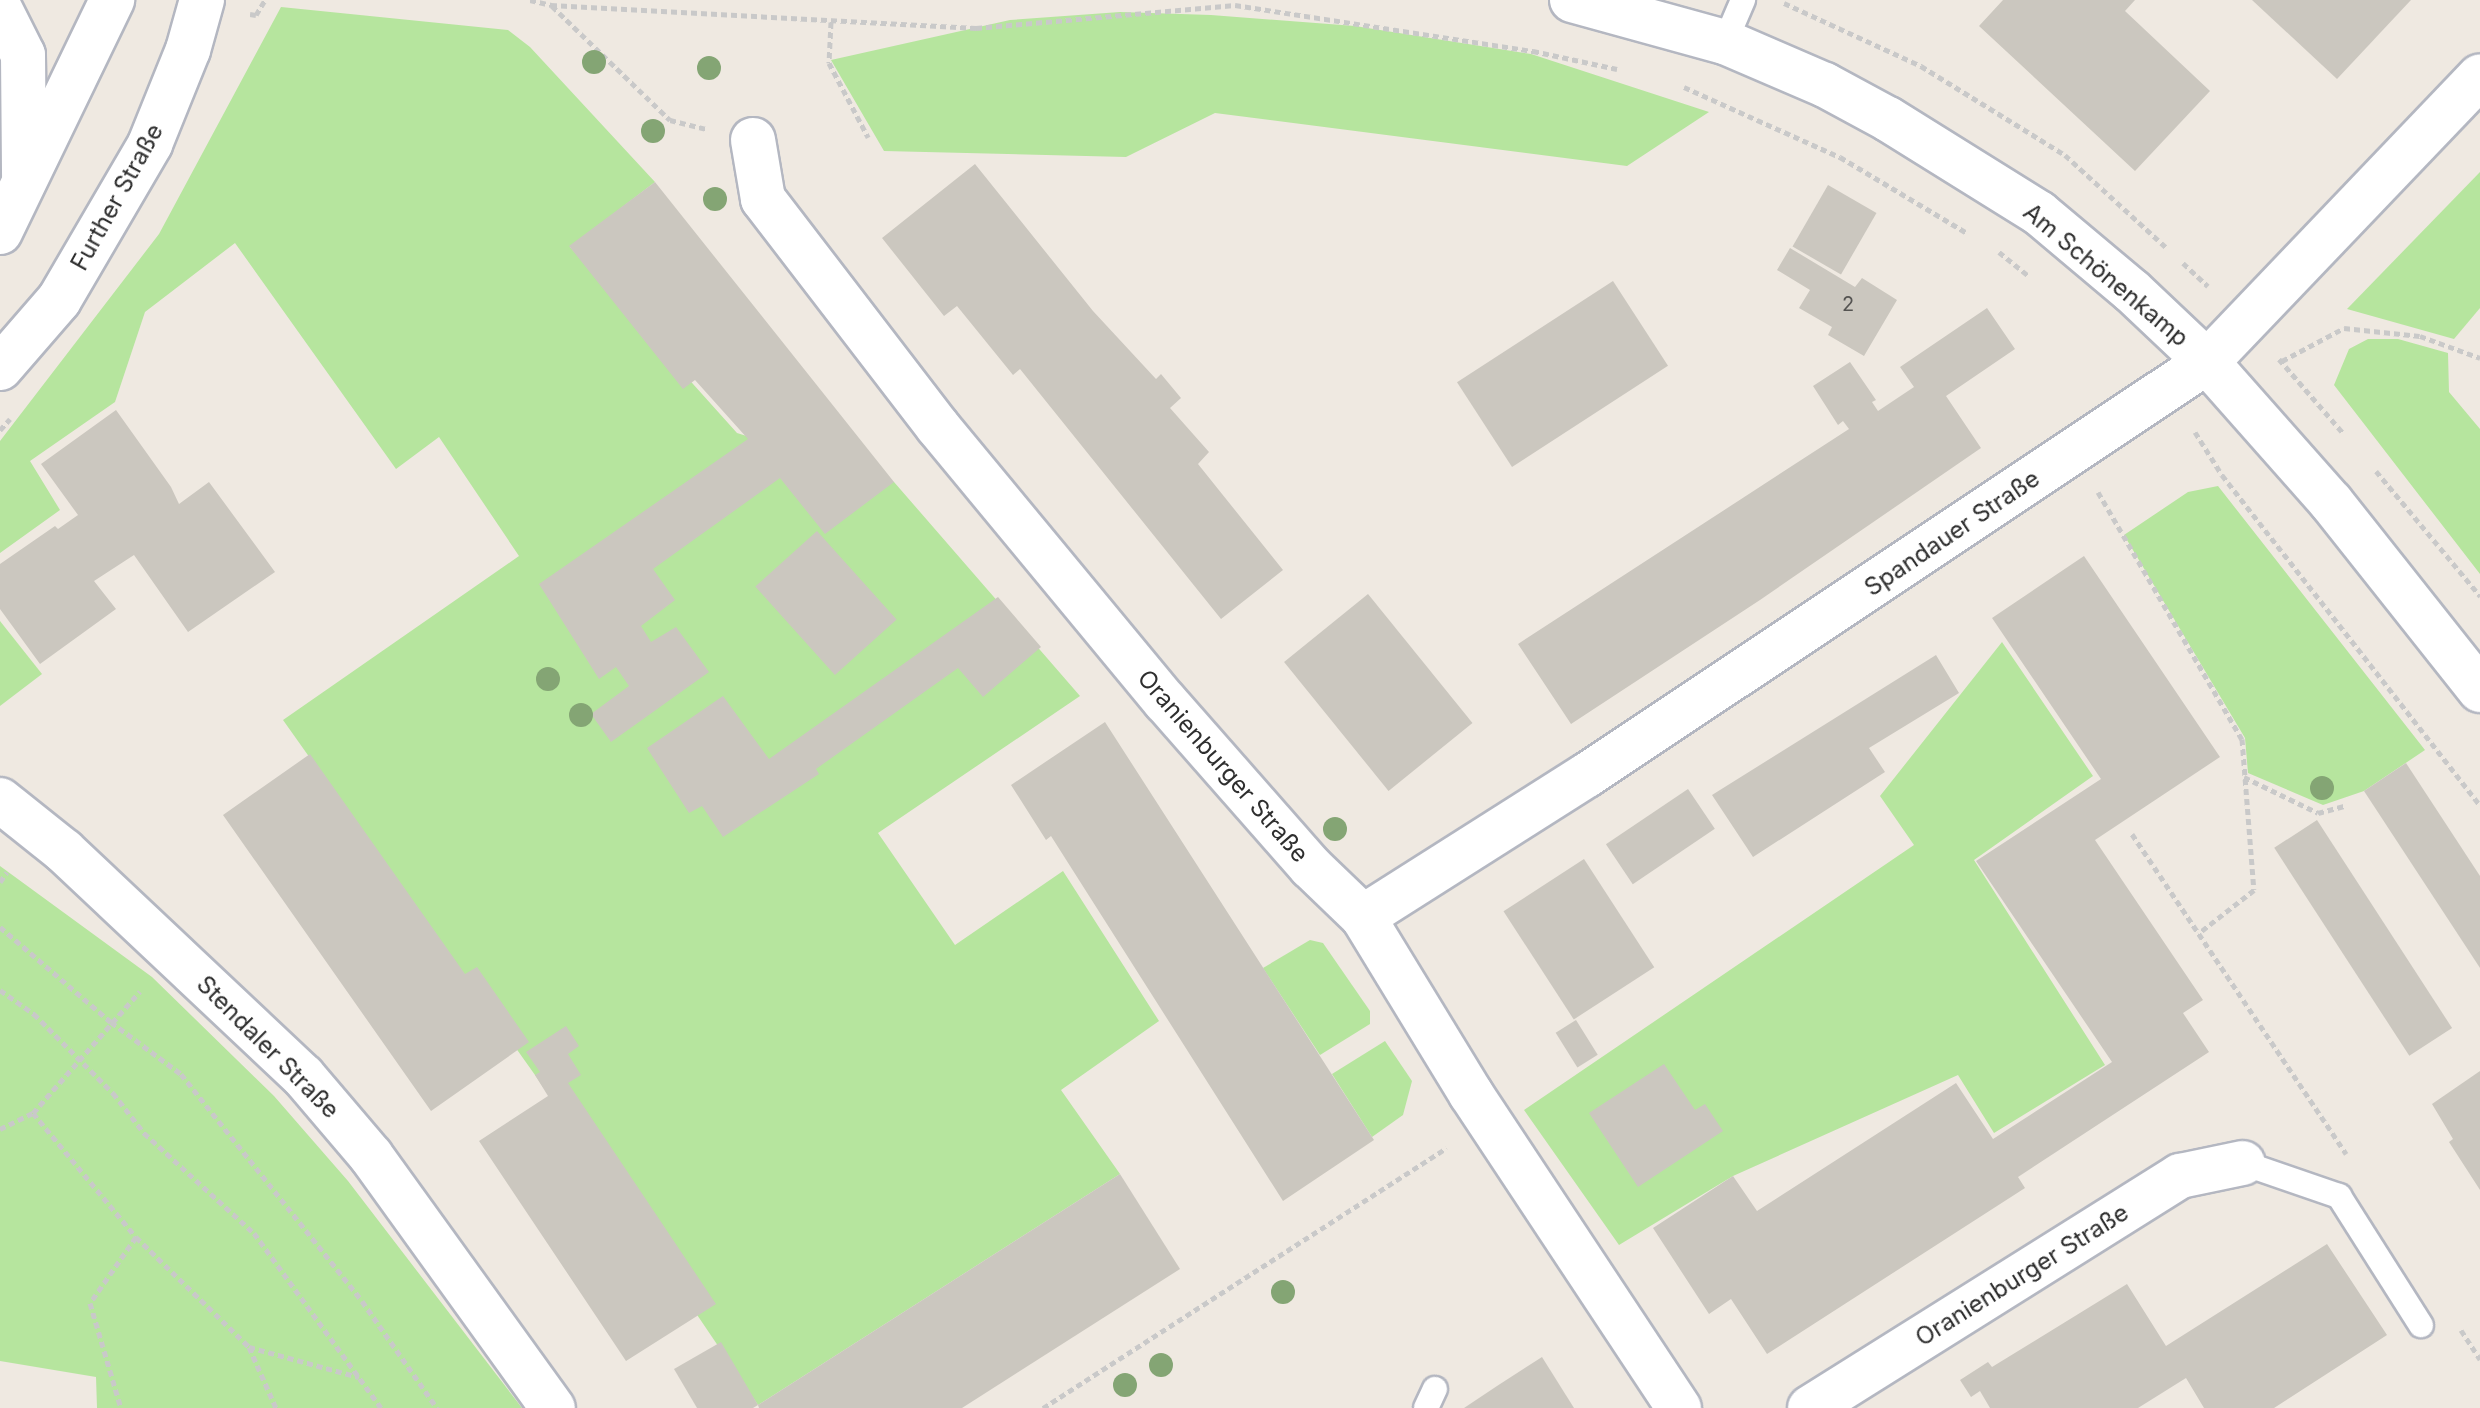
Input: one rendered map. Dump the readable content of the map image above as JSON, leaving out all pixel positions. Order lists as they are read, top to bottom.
{
  "streets": {
    "street": [
      "Further Straße",
      "Am Schönenkamp",
      "Spandauer Straße",
      "Oranienburger Straße",
      "Stendaler Straße"
    ]
  },
  "crossings": [
    ["Am Schönenkamp", "Spandauer Straße"],
    ["Spandauer Straße", "Oranienburger Straße"]
  ],
  "house_numbers": ["2"]
}
